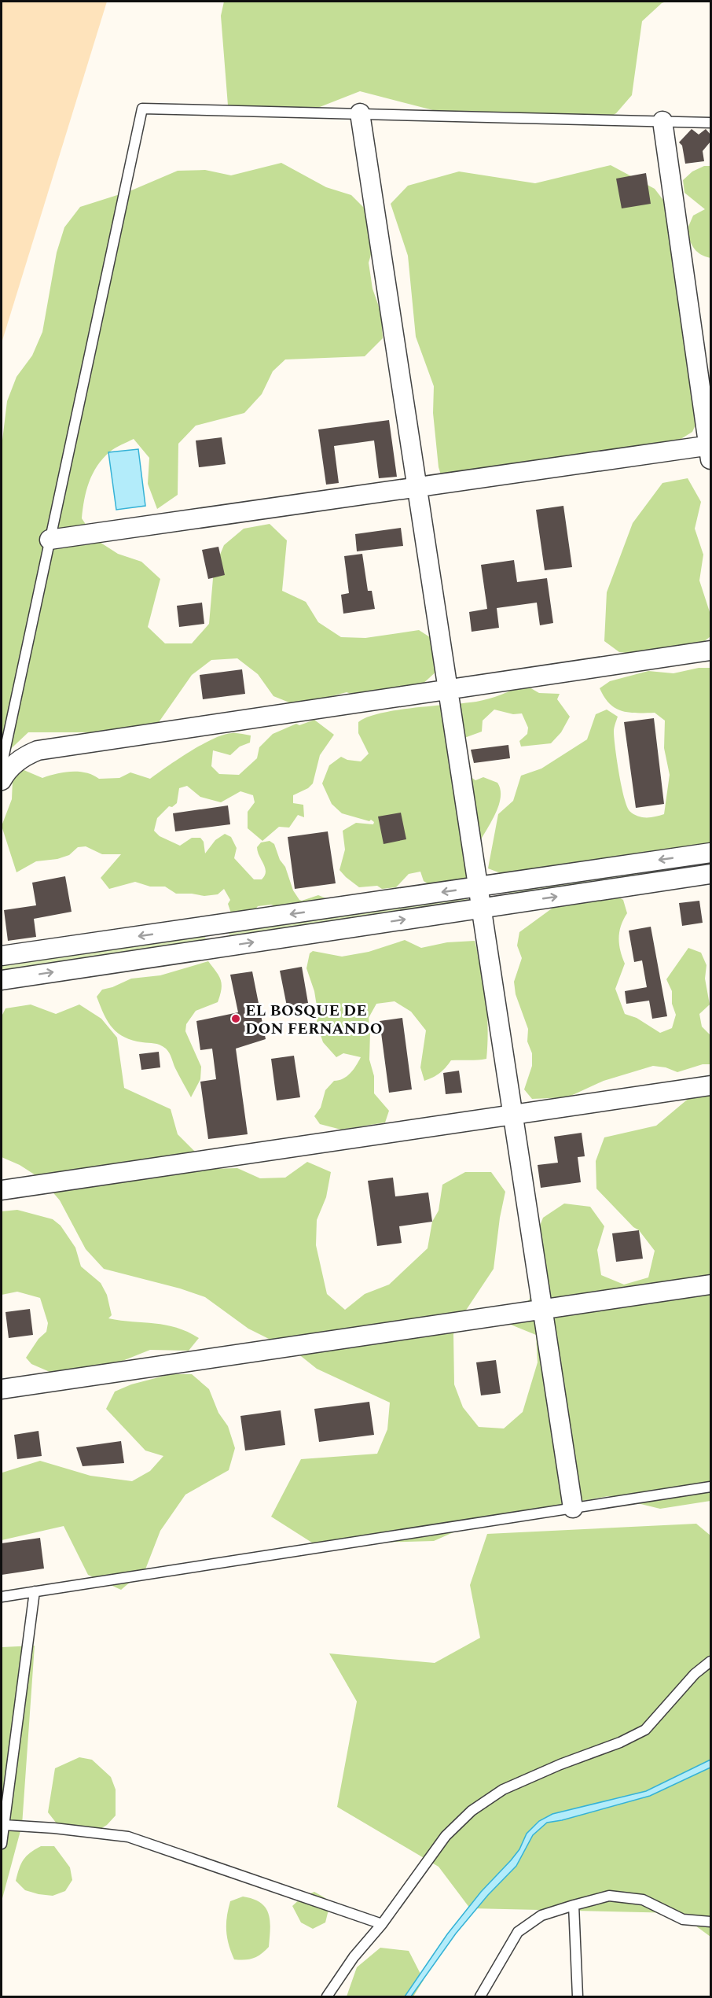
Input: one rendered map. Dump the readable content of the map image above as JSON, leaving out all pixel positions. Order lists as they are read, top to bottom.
{
  "places": ["EL BOSQUE DE DON FERNANDO"]
}
